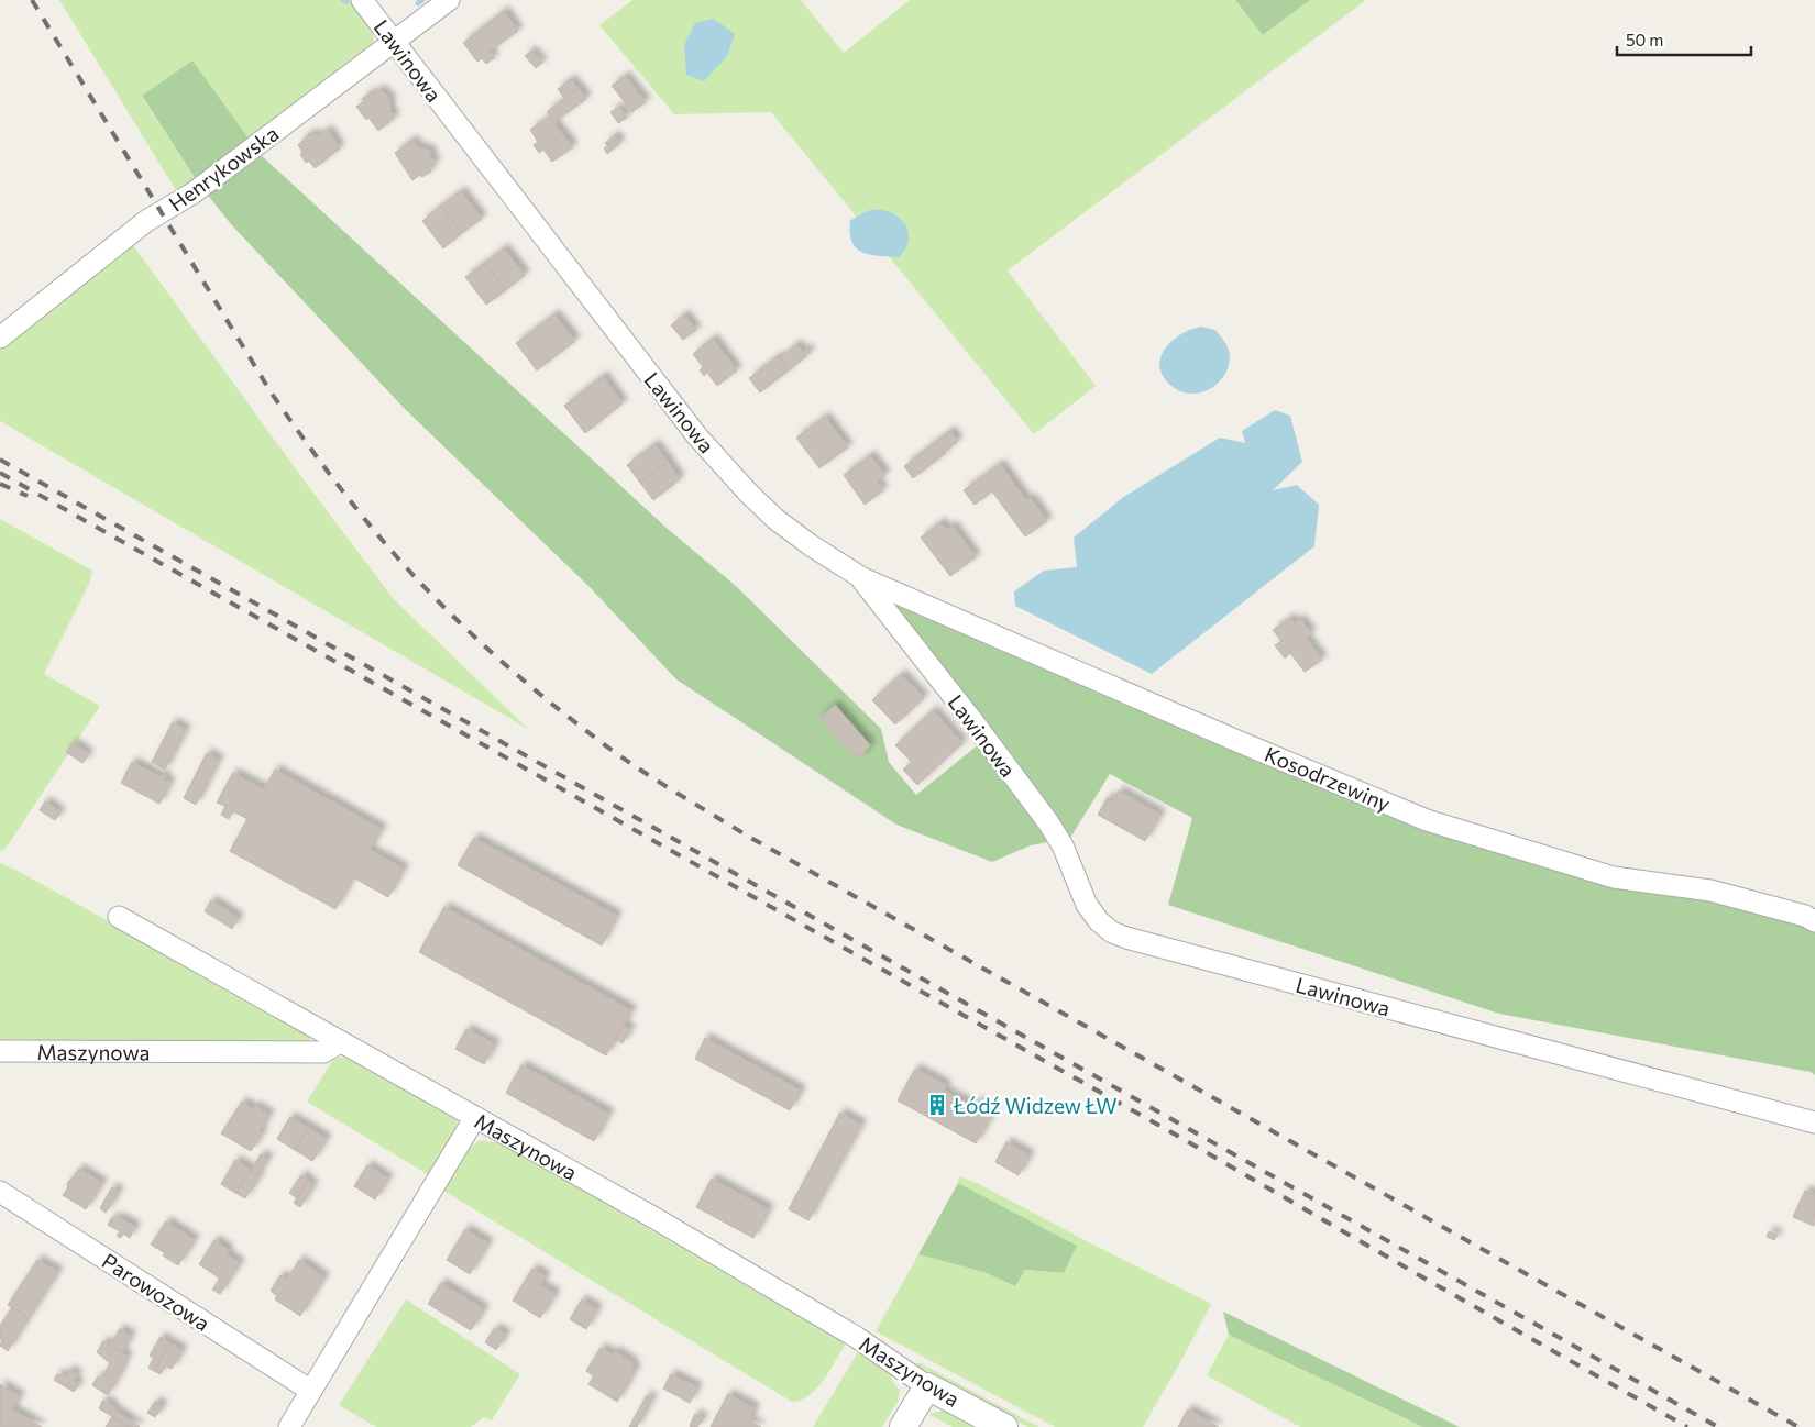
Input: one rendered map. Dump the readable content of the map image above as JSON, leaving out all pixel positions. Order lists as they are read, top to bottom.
{
  "streets": {
    "street": [
      "Lawinowa",
      "Henrykowska",
      "Kosodrzewiny",
      "Maszynowa",
      "Parowozowa"
    ]
  },
  "crossings": [
    ["Lawinowa", "Henrykowska"],
    ["Lawinowa", "Kosodrzewiny"]
  ],
  "places": {
    "building": ["Łódź Widzew ŁW"]
  },
  "scale_bar": "50 m"
}
